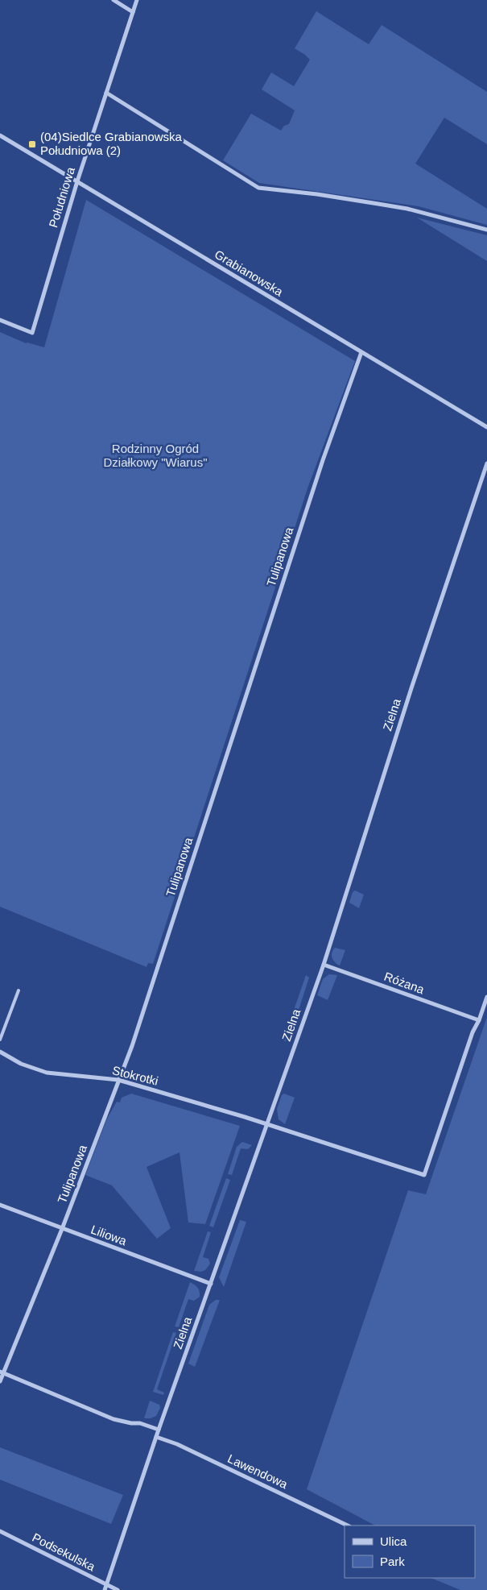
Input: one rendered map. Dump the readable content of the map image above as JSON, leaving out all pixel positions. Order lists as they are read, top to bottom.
{
  "streets": {
    "street": [
      "Południowa",
      "Grabianowska",
      "Tulipanowa",
      "Zielna",
      "Różana",
      "Stokrotki",
      "Liliowa",
      "Lawendowa",
      "Podsekulska"
    ]
  },
  "crossings": [
    ["Południowa", "Grabianowska"],
    ["Grabianowska", "Tulipanowa"],
    ["Tulipanowa", "Stokrotki"],
    ["Tulipanowa", "Liliowa"],
    ["Zielna", "Różana"],
    ["Zielna", "Stokrotki"],
    ["Zielna", "Liliowa"],
    ["Zielna", "Lawendowa"],
    ["Zielna", "Podsekulska"],
    ["Różana", "Stokrotki"]
  ],
  "parks": ["Rodzinny Ogród Działkowy \"Wiarus\""],
  "places": {
    "transit": ["(04)Siedlce Grabianowska Południowa (2)"]
  },
  "legend": ["Ulica", "Park"]
}
